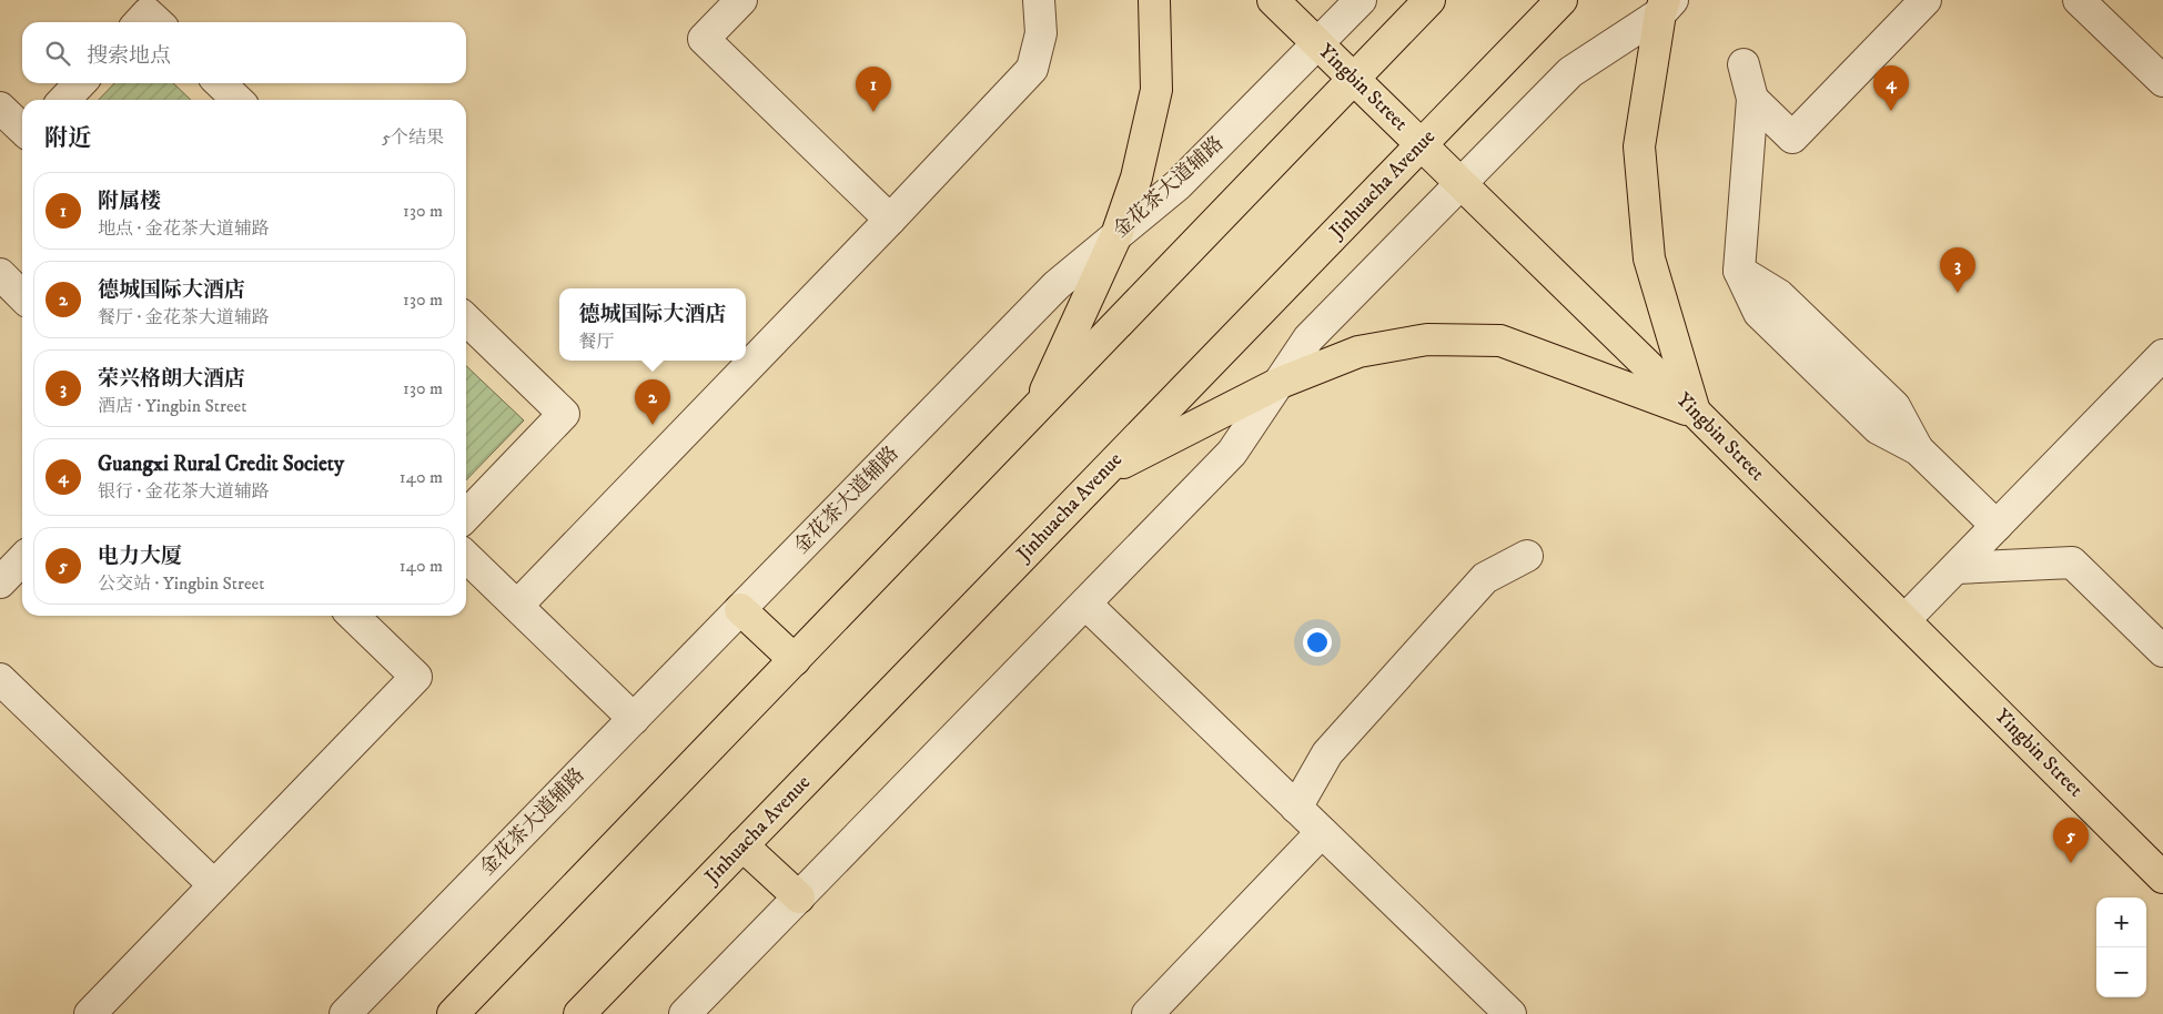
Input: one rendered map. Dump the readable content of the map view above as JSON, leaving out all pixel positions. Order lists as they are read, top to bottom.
{
  "streets": {
    "main road": ["Yingbin Street", "Jinhuacha Avenue"],
    "street": ["金花茶大道辅路"]
  },
  "crossings": [
    ["Yingbin Street", "Jinhuacha Avenue"],
    ["Yingbin Street", "金花茶大道辅路"]
  ],
  "page": {
    "search": "搜索地点",
    "pins": [
      "4",
      "1",
      "3",
      "2",
      "5"
    ],
    "heading": ["附近", "5个结果"],
    "list": [
      {
        "mark": "1",
        "name": "附属楼",
        "note": "地点 · 金花茶大道辅路",
        "value": "130 m"
      },
      {
        "mark": "2",
        "name": "德城国际大酒店",
        "note": "餐厅 · 金花茶大道辅路",
        "value": "130 m"
      },
      {
        "mark": "3",
        "name": "荣兴格朗大酒店",
        "note": "酒店 · Yingbin Street",
        "value": "130 m"
      },
      {
        "mark": "4",
        "name": "Guangxi Rural Credit Society",
        "note": "银行 · 金花茶大道辅路",
        "value": "140 m"
      },
      {
        "mark": "5",
        "name": "电力大厦",
        "note": "公交站 · Yingbin Street",
        "value": "140 m"
      }
    ],
    "popup": ["德城国际大酒店", "餐厅"],
    "map_buttons": ["+", "−"]
  }
}
